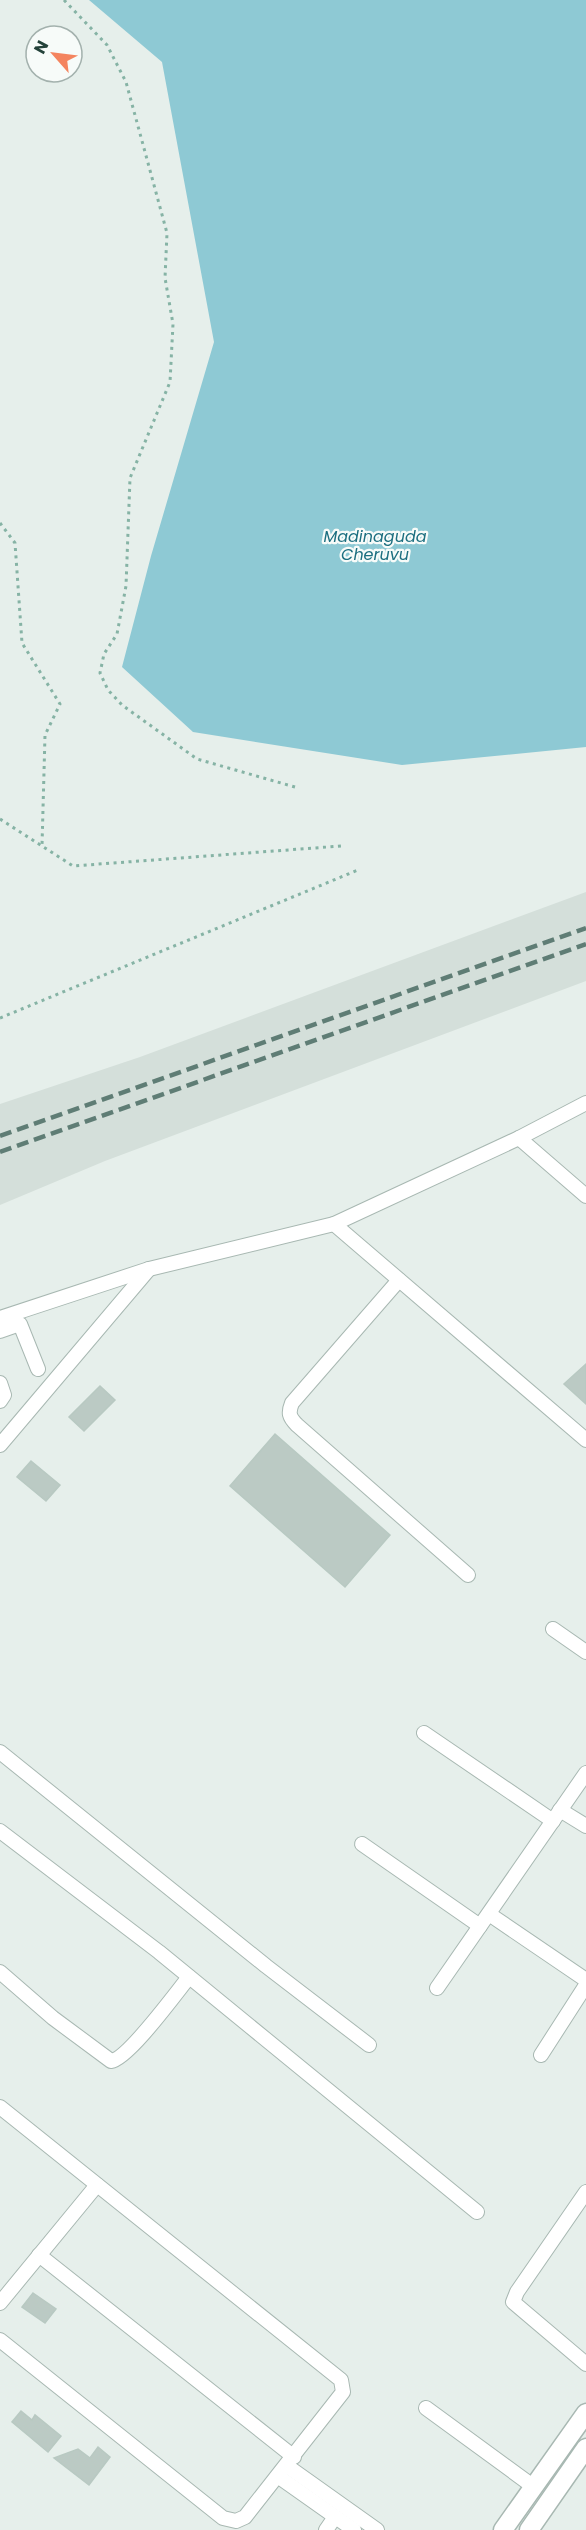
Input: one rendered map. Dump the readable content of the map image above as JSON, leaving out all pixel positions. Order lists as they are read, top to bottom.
{
  "water": ["Madinaguda Cheruvu"],
  "north": "top left"
}
